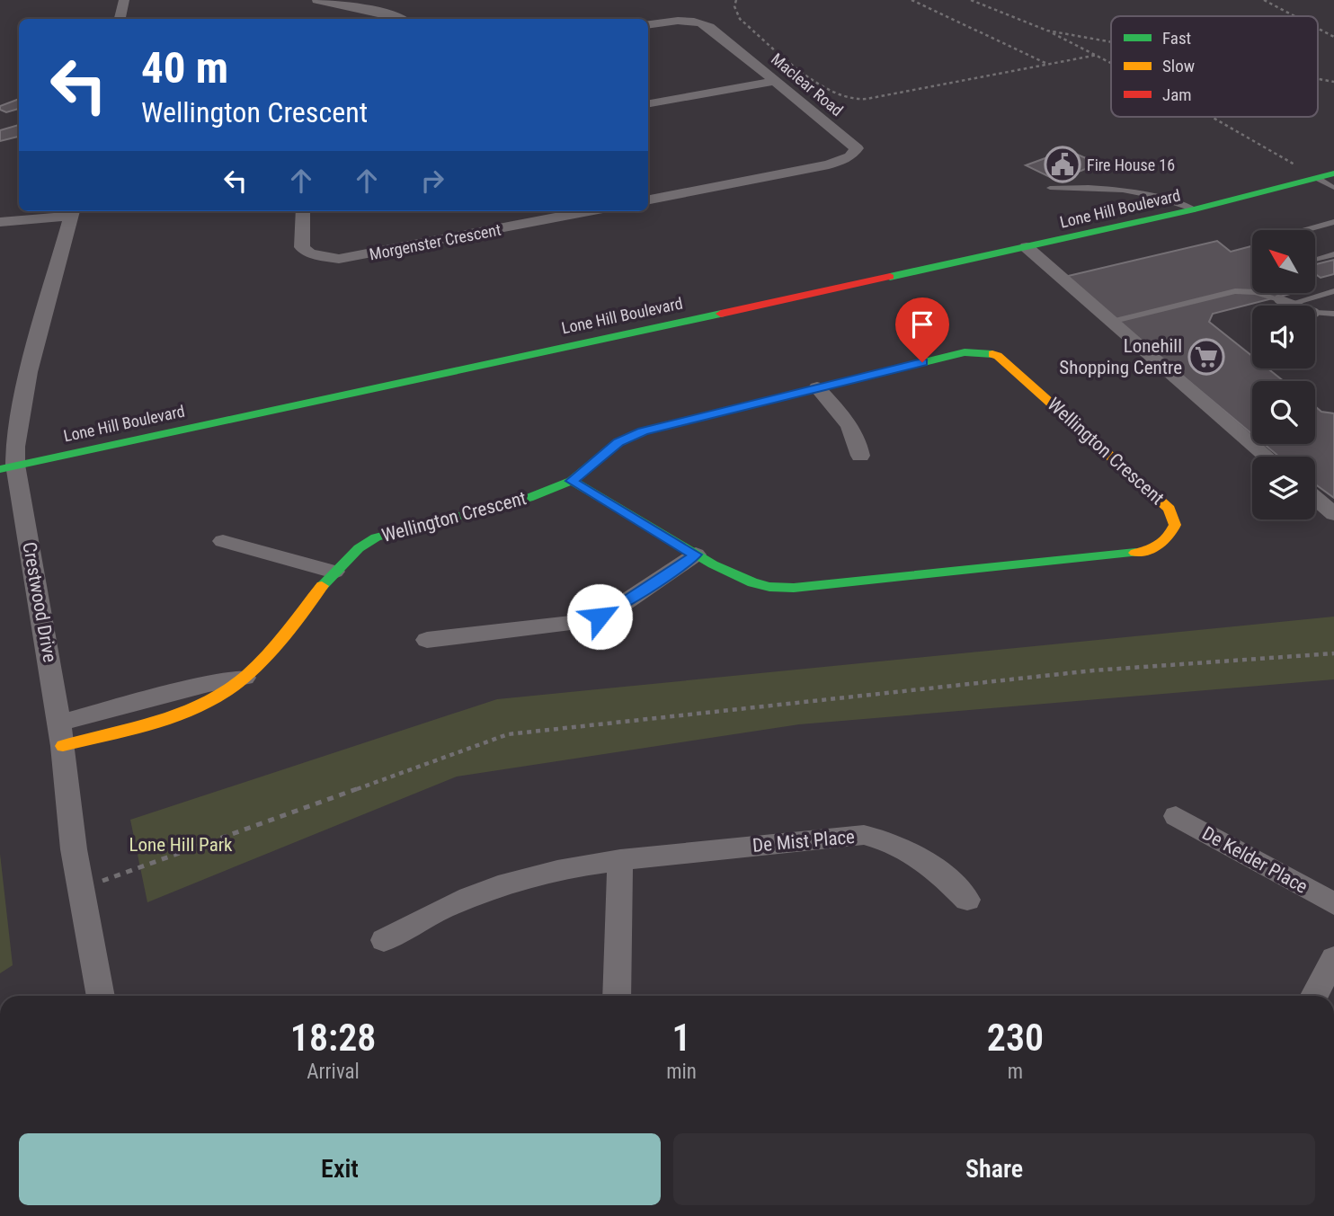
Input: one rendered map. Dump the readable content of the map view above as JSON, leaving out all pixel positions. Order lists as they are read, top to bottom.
{
  "streets": {
    "street": [
      "Maclear Road",
      "Lone Hill Boulevard",
      "Morgenster Crescent",
      "Wellington Crescent",
      "Crestwood Drive",
      "De Mist Place",
      "De Kelder Place"
    ]
  },
  "crossings": [
    ["Lone Hill Boulevard", "Crestwood Drive"],
    ["Wellington Crescent", "Crestwood Drive"]
  ],
  "parks": ["Lone Hill Park"],
  "places": {
    "public building": ["Fire House 16"],
    "supermarket": ["Lonehill Shopping Centre"]
  },
  "legend": ["Fast", "Slow", "Jam"],
  "north": "top left",
  "page": {
    "turn": ["40 m", "Wellington Crescent"],
    "eta": [
      "18:28",
      "Arrival",
      "1",
      "min",
      "230",
      "m"
    ],
    "buttons": ["Exit", "Share"]
  }
}
